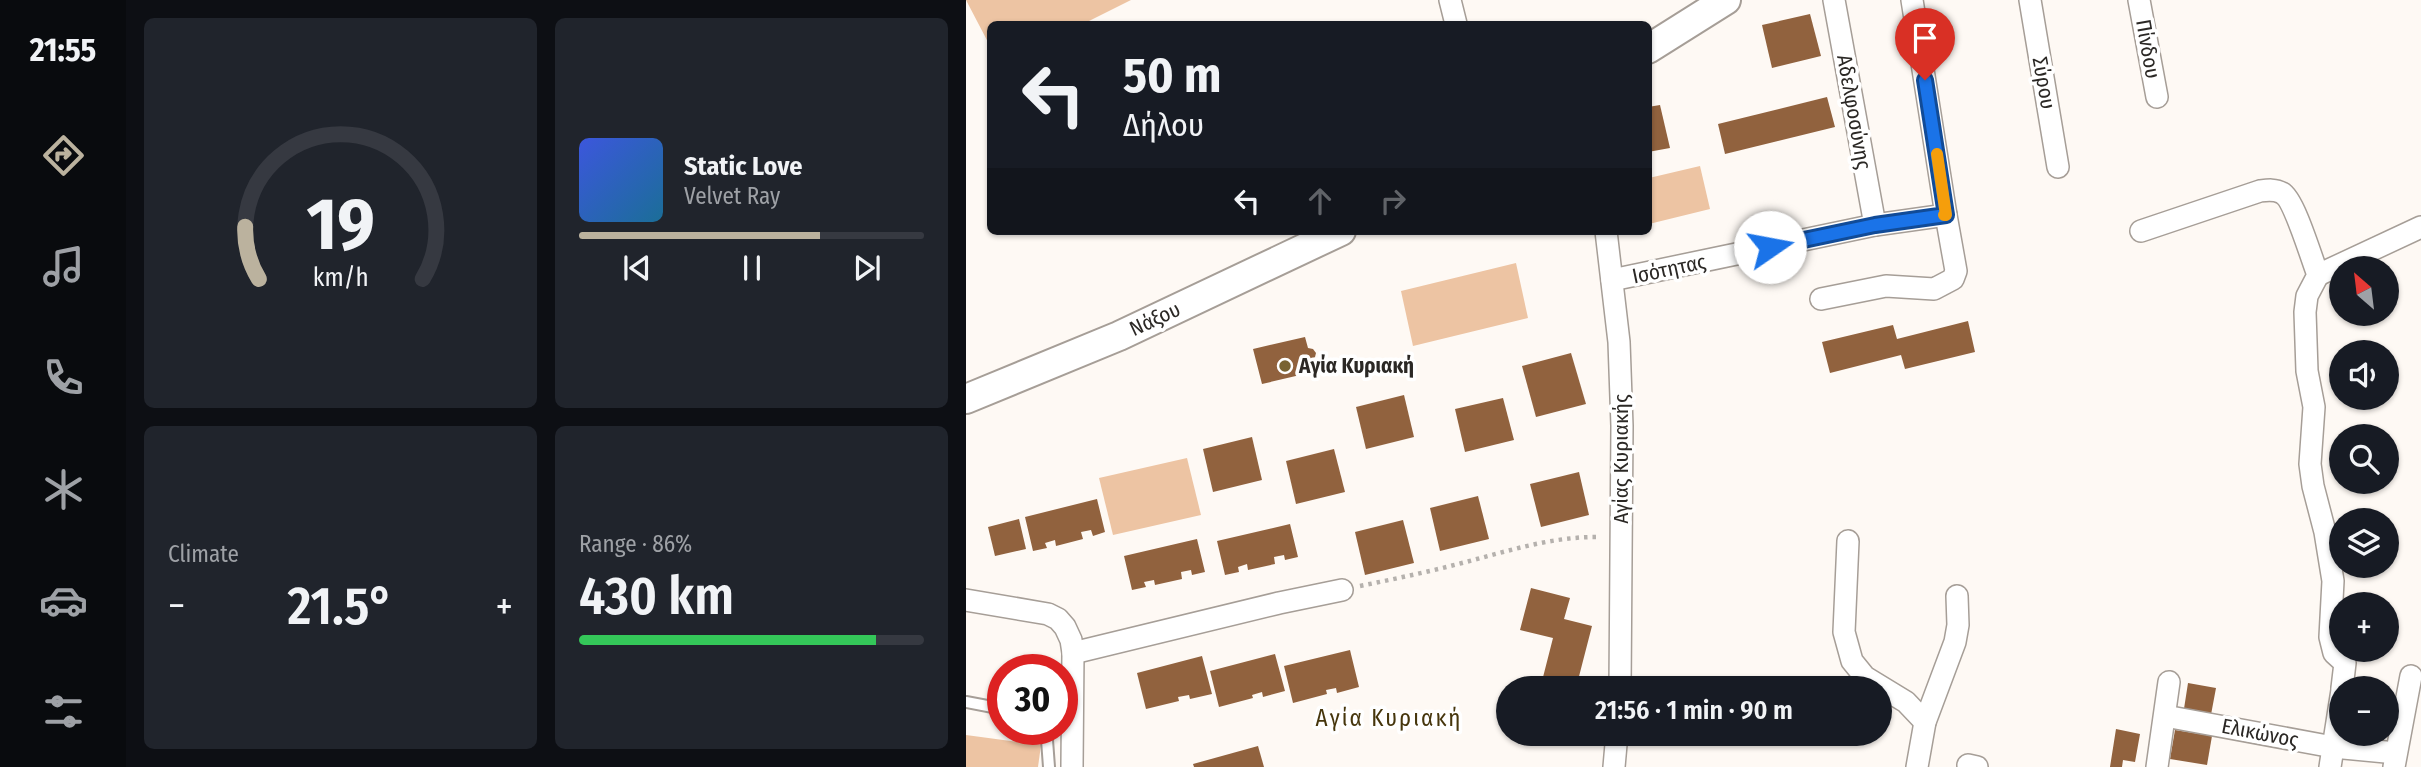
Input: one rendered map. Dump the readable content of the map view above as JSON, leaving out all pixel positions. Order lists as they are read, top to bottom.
{
  "streets": {
    "street": [
      "Πίνδου",
      "Σύρου",
      "Αδελφοσύνης",
      "Ισότητας",
      "Νάξου",
      "Αγίας Κυριακής",
      "Ελικώνος"
    ]
  },
  "crossings": [
    ["Αδελφοσύνης", "Ισότητας"],
    ["Ισότητας", "Αγίας Κυριακής"]
  ],
  "districts": ["Αγία Κυριακή"],
  "places": ["Αγία Κυριακή"],
  "north": "top left",
  "page": {
    "tabs": "21:55",
    "turn": ["50 m", "Δήλου"],
    "song": ["Static Love", "Velvet Ray"],
    "map_buttons": ["+", "−"],
    "tile": [
      "Climate",
      ["Range · 86%", "430 km"]
    ],
    "heat": ["−", "21.5°", "+"],
    "limit": "30",
    "trip": "21:56 · 1 min · 90 m",
    "gauge": ["19", "km/h"]
  }
}
